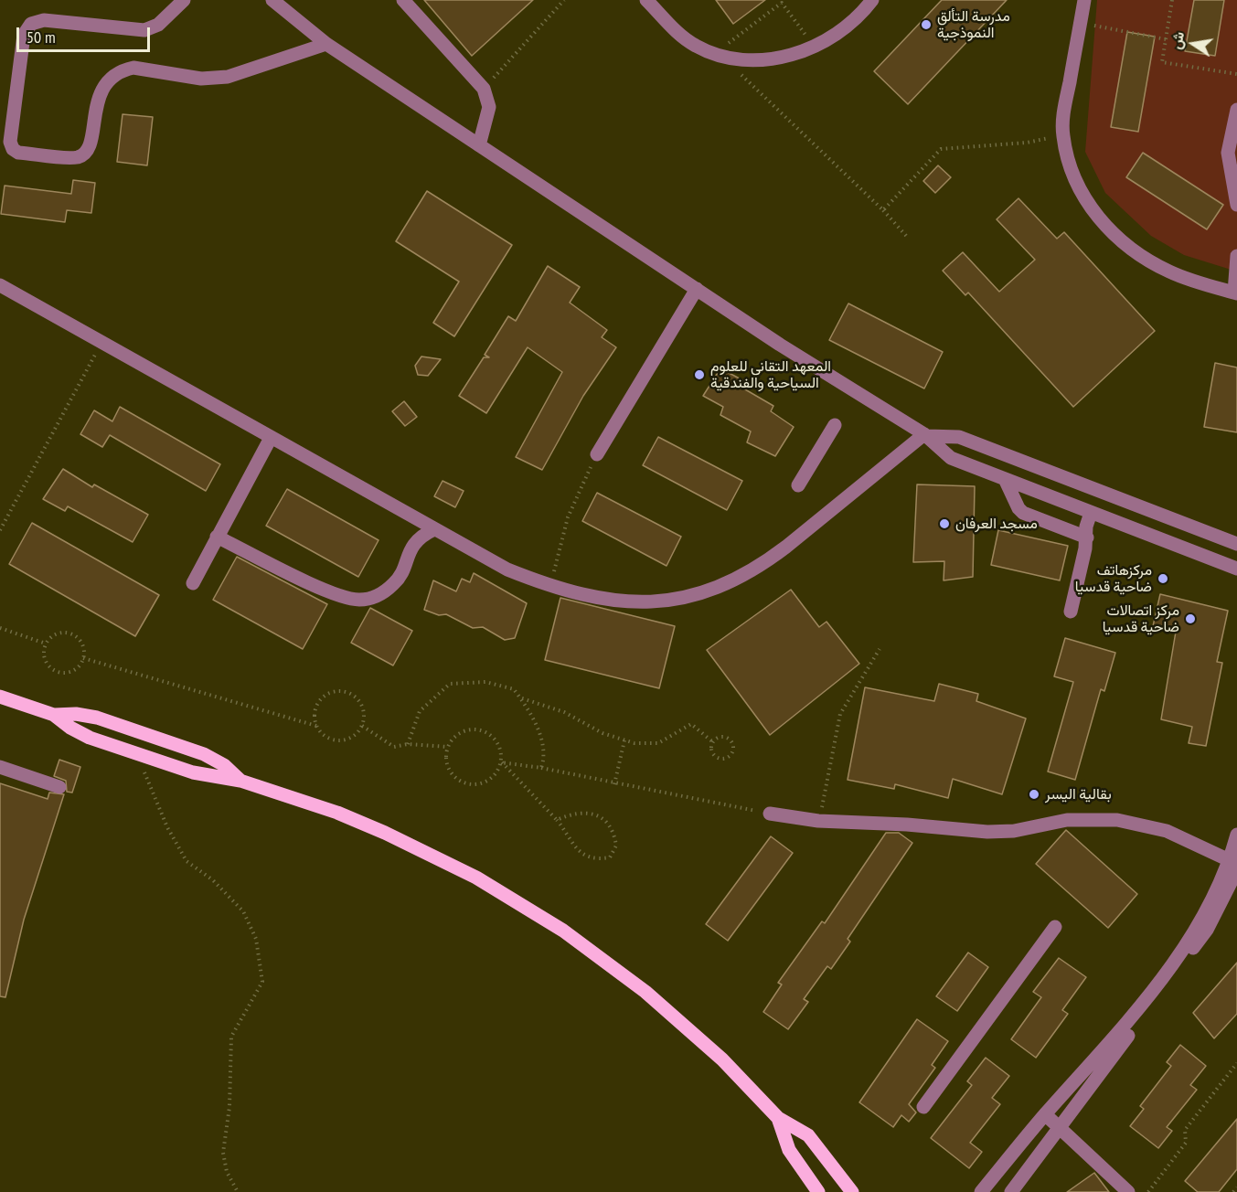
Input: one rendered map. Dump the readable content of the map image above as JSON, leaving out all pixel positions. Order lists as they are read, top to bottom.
{
  "places": [
    "مدرسة التألق النموذجية",
    "المعهد التقاني للعلوم السياحية والفندقية",
    "مسجد العرفان",
    "مركزهاتف ضاحية قدسيا",
    "مركز اتصالات ضاحية قدسيا",
    "بقالية اليسر"
  ],
  "scale_bar": "50 m",
  "north": "left"
}
